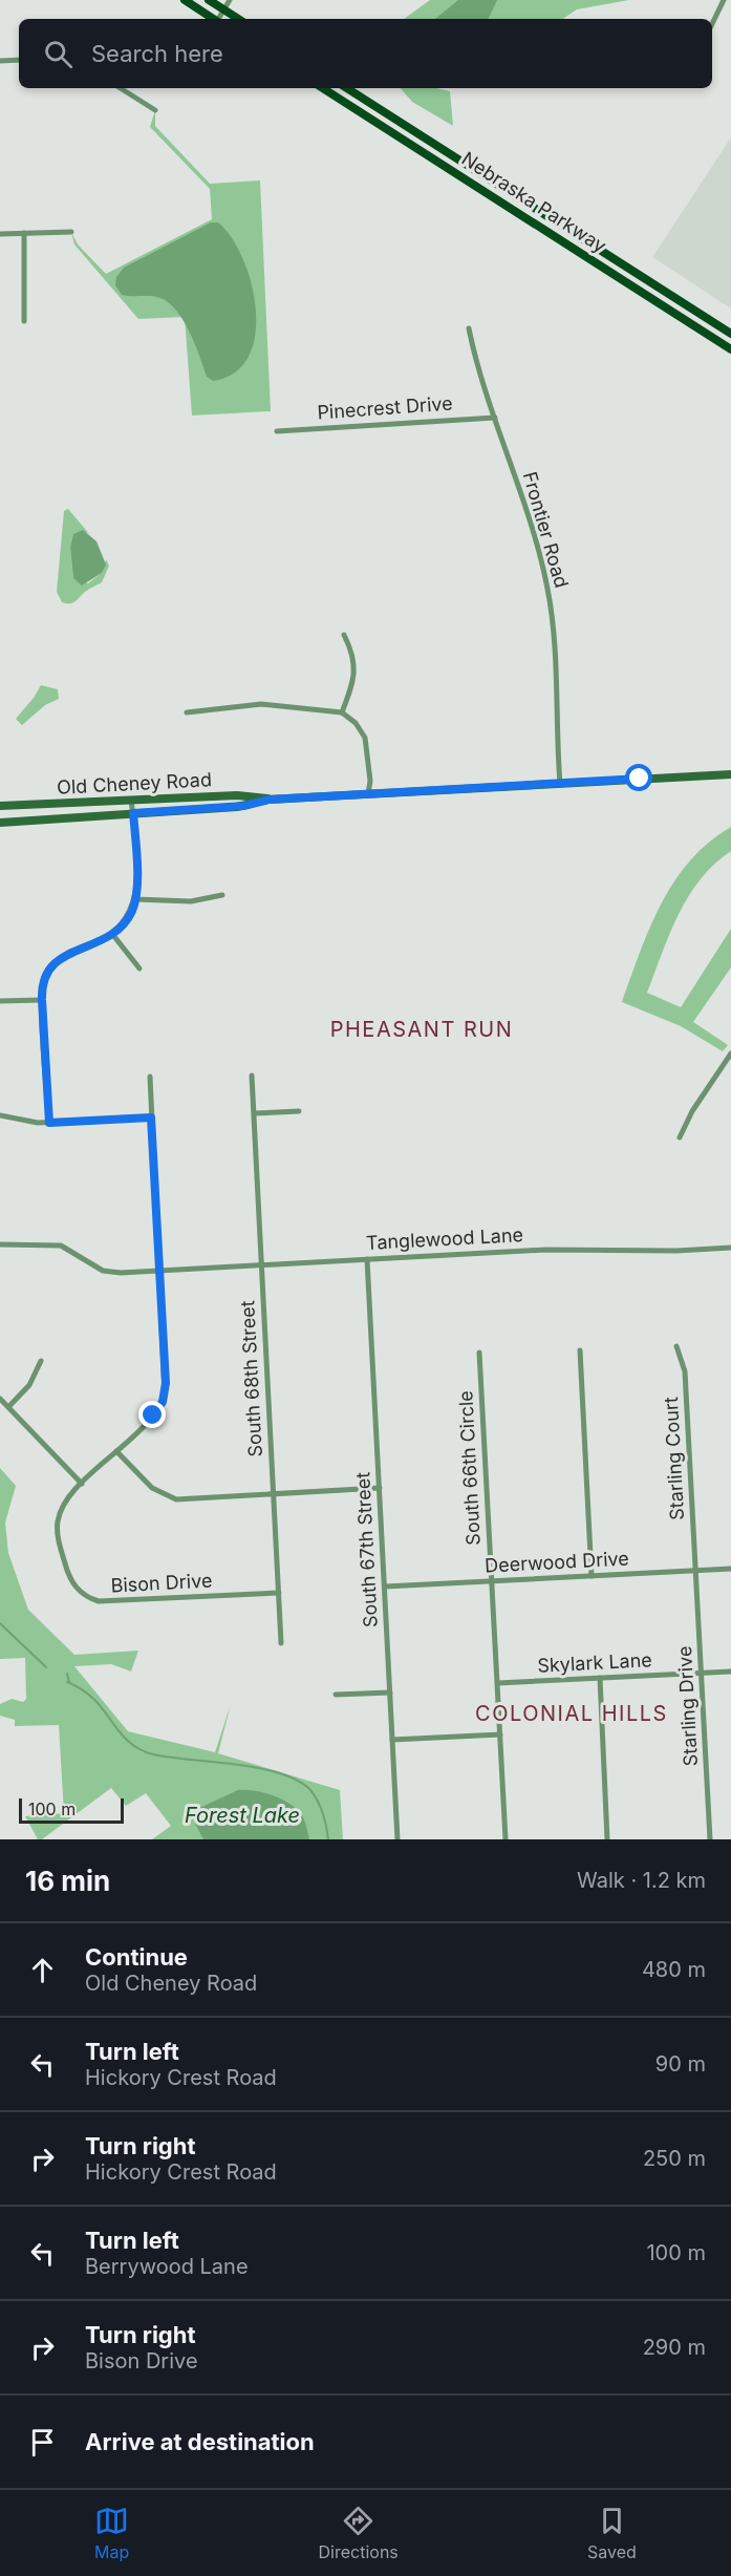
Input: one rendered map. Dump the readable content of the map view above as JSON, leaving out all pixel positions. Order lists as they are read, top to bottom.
{
  "streets": {
    "main road": ["Nebraska Parkway", "Old Cheney Road"],
    "street": [
      "Pinecrest Drive",
      "Frontier Road",
      "Tanglewood Lane",
      "South 68th Street",
      "Starling Court",
      "South 66th Circle",
      "South 67th Street",
      "Deerwood Drive",
      "Bison Drive",
      "Skylark Lane",
      "Starling Drive"
    ]
  },
  "crossings": [
    ["Pinecrest Drive", "Frontier Road"],
    ["Frontier Road", "Old Cheney Road"],
    ["Tanglewood Lane", "South 68th Street"],
    ["Tanglewood Lane", "South 67th Street"],
    ["Tanglewood Lane", "Bison Drive"],
    ["South 68th Street", "Bison Drive"],
    ["Starling Court", "Deerwood Drive"],
    ["Starling Court", "Starling Drive"],
    ["South 66th Circle", "Deerwood Drive"],
    ["South 66th Circle", "Skylark Lane"],
    ["South 67th Street", "Deerwood Drive"],
    ["Deerwood Drive", "Starling Drive"],
    ["Skylark Lane", "Starling Drive"]
  ],
  "districts": ["PHEASANT RUN", "COLONIAL HILLS"],
  "water": ["Forest Lake"],
  "scale_bar": "100 m",
  "page": {
    "search": "Search here",
    "scale": "100 m",
    "heading": ["16 min", "Walk · 1.2 km"],
    "list": [
      ["Continue", "Old Cheney Road", "480 m"],
      ["Turn left", "Hickory Crest Road", "90 m"],
      ["Turn right", "Hickory Crest Road", "250 m"],
      ["Turn left", "Berrywood Lane", "100 m"],
      ["Turn right", "Bison Drive", "290 m"],
      "Arrive at destination"
    ],
    "nav": ["Map", "Directions", "Saved"]
  }
}
